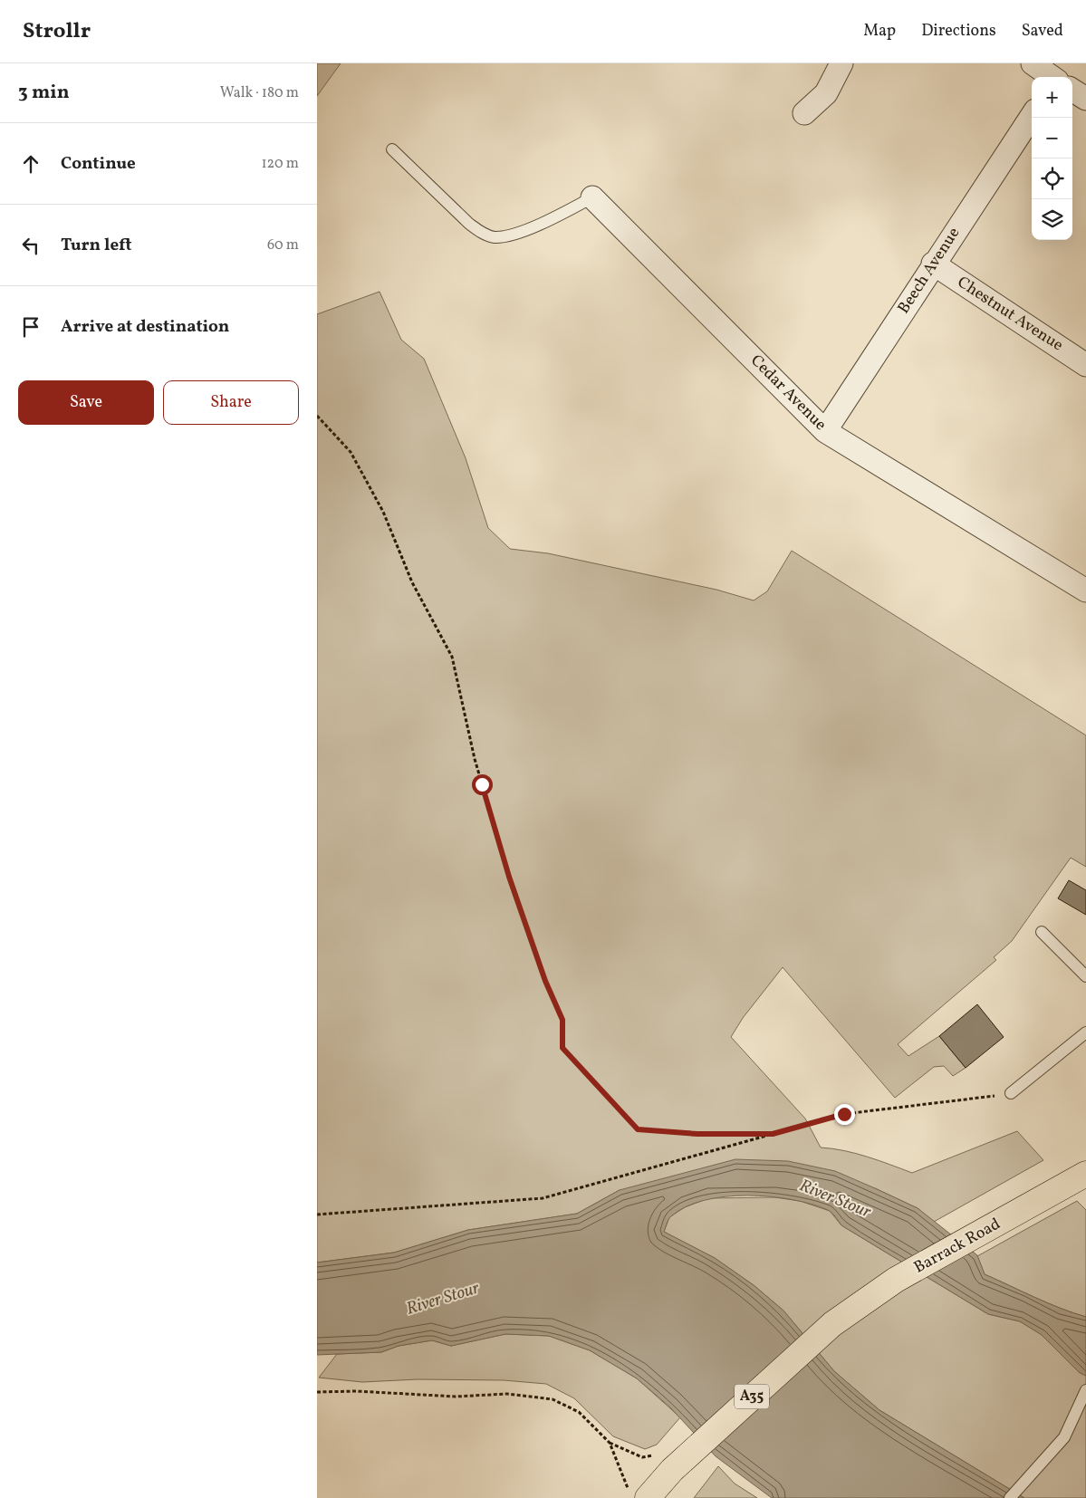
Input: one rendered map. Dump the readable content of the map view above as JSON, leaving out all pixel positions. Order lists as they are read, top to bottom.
{
  "streets": {
    "main road": ["Barrack Road", "A35"],
    "street": ["Beech Avenue", "Chestnut Avenue", "Cedar Avenue"]
  },
  "crossings": [
    ["Beech Avenue", "Chestnut Avenue"],
    ["Beech Avenue", "Cedar Avenue"],
    ["Barrack Road", "A35"]
  ],
  "water": ["River Stour"],
  "page": {
    "header": "Strollr",
    "nav": ["Map", "Directions", "Saved"],
    "heading": ["3 min", "Walk · 180 m"],
    "map_buttons": ["+", "−"],
    "list": [
      ["Continue", "120 m"],
      ["Turn left", "60 m"],
      "Arrive at destination"
    ],
    "buttons": ["Save", "Share"]
  }
}
